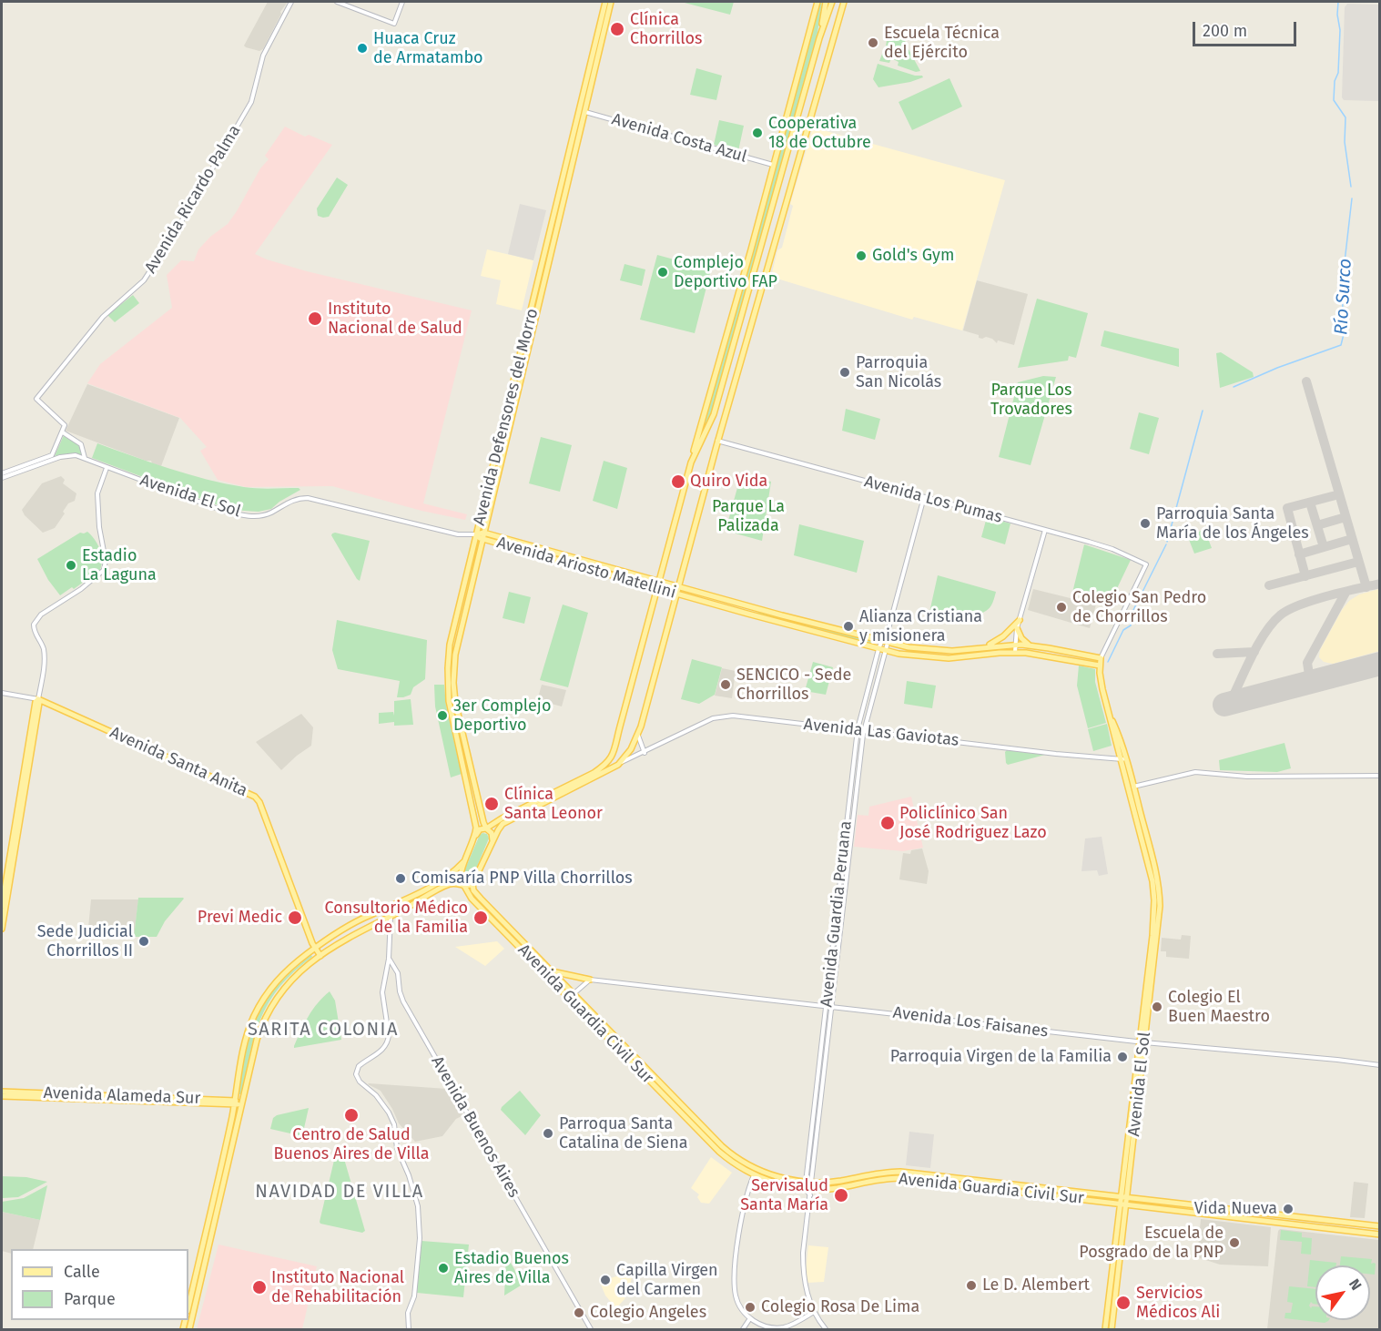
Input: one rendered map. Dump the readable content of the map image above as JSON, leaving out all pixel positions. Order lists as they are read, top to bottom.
{
  "streets": {
    "main road": [
      "Avenida Defensores del Morro",
      "Avenida El Sol",
      "Avenida Ariosto Matellini",
      "Avenida Santa Anita",
      "Avenida Guardia Civil Sur",
      "Avenida Alameda Sur"
    ],
    "street": [
      "Avenida Costa Azul",
      "Avenida Ricardo Palma",
      "Avenida Los Pumas",
      "Avenida Las Gaviotas",
      "Avenida Guardia Peruana",
      "Avenida Los Faisanes",
      "Avenida Buenos Aires"
    ]
  },
  "crossings": [
    ["Avenida Costa Azul", "Avenida Defensores del Morro"],
    ["Avenida Defensores del Morro", "Avenida El Sol"],
    ["Avenida Defensores del Morro", "Avenida Ariosto Matellini"],
    ["Avenida Defensores del Morro", "Avenida Santa Anita"],
    ["Avenida Defensores del Morro", "Avenida Guardia Civil Sur"],
    ["Avenida Defensores del Morro", "Avenida Alameda Sur"],
    ["Avenida El Sol", "Avenida Los Pumas"],
    ["Avenida El Sol", "Avenida Ariosto Matellini"],
    ["Avenida El Sol", "Avenida Las Gaviotas"],
    ["Avenida El Sol", "Avenida Guardia Civil Sur"],
    ["Avenida El Sol", "Avenida Los Faisanes"],
    ["Avenida Los Pumas", "Avenida Guardia Peruana"],
    ["Avenida Ariosto Matellini", "Avenida Guardia Peruana"],
    ["Avenida Las Gaviotas", "Avenida Guardia Peruana"],
    ["Avenida Guardia Peruana", "Avenida Guardia Civil Sur"],
    ["Avenida Guardia Peruana", "Avenida Los Faisanes"]
  ],
  "districts": ["SARITA COLONIA", "NAVIDAD DE VILLA"],
  "water": ["Río Surco"],
  "parks": ["Parque Los Trovadores", "Parque La Palizada"],
  "places": [
    "Clínica Chorrillos",
    "Escuela Técnica del Ejército",
    "Huaca Cruz de Armatambo",
    "Cooperativa 18 de Octubre",
    "Gold's Gym",
    "Complejo Deportivo FAP",
    "Instituto Nacional de Salud",
    "Parroquia San Nicolás",
    "Quiro Vida",
    "Parroquia Santa María de los Ángeles",
    "Estadio La Laguna",
    "Colegio San Pedro de Chorrillos",
    "Alianza Cristiana y misionera",
    "SENCICO - Sede Chorrillos",
    "3er Complejo Deportivo",
    "Clínica Santa Leonor",
    "Policlínico San José Rodriguez Lazo",
    "Comisaría PNP Villa Chorrillos",
    "Previ Medic",
    "Consultorio Médico de la Familia",
    "Sede Judicial Chorrillos II",
    "Colegio El Buen Maestro",
    "Parroquia Virgen de la Familia",
    "Centro de Salud Buenos Aires de Villa",
    "Parroqua Santa Catalina de Siena",
    "Servisalud Santa María",
    "Vida Nueva",
    "Escuela de Posgrado de la PNP",
    "Estadio Buenos Aires de Villa",
    "Capilla Virgen del Carmen",
    "Le D. Alembert",
    "Instituto Nacional de Rehabilitación",
    "Servicios Médicos Ali",
    "Colegio Rosa De Lima",
    "Colegio Angeles"
  ],
  "legend": ["Calle", "Parque"],
  "scale_bar": "200 m",
  "north": "top right"
}
